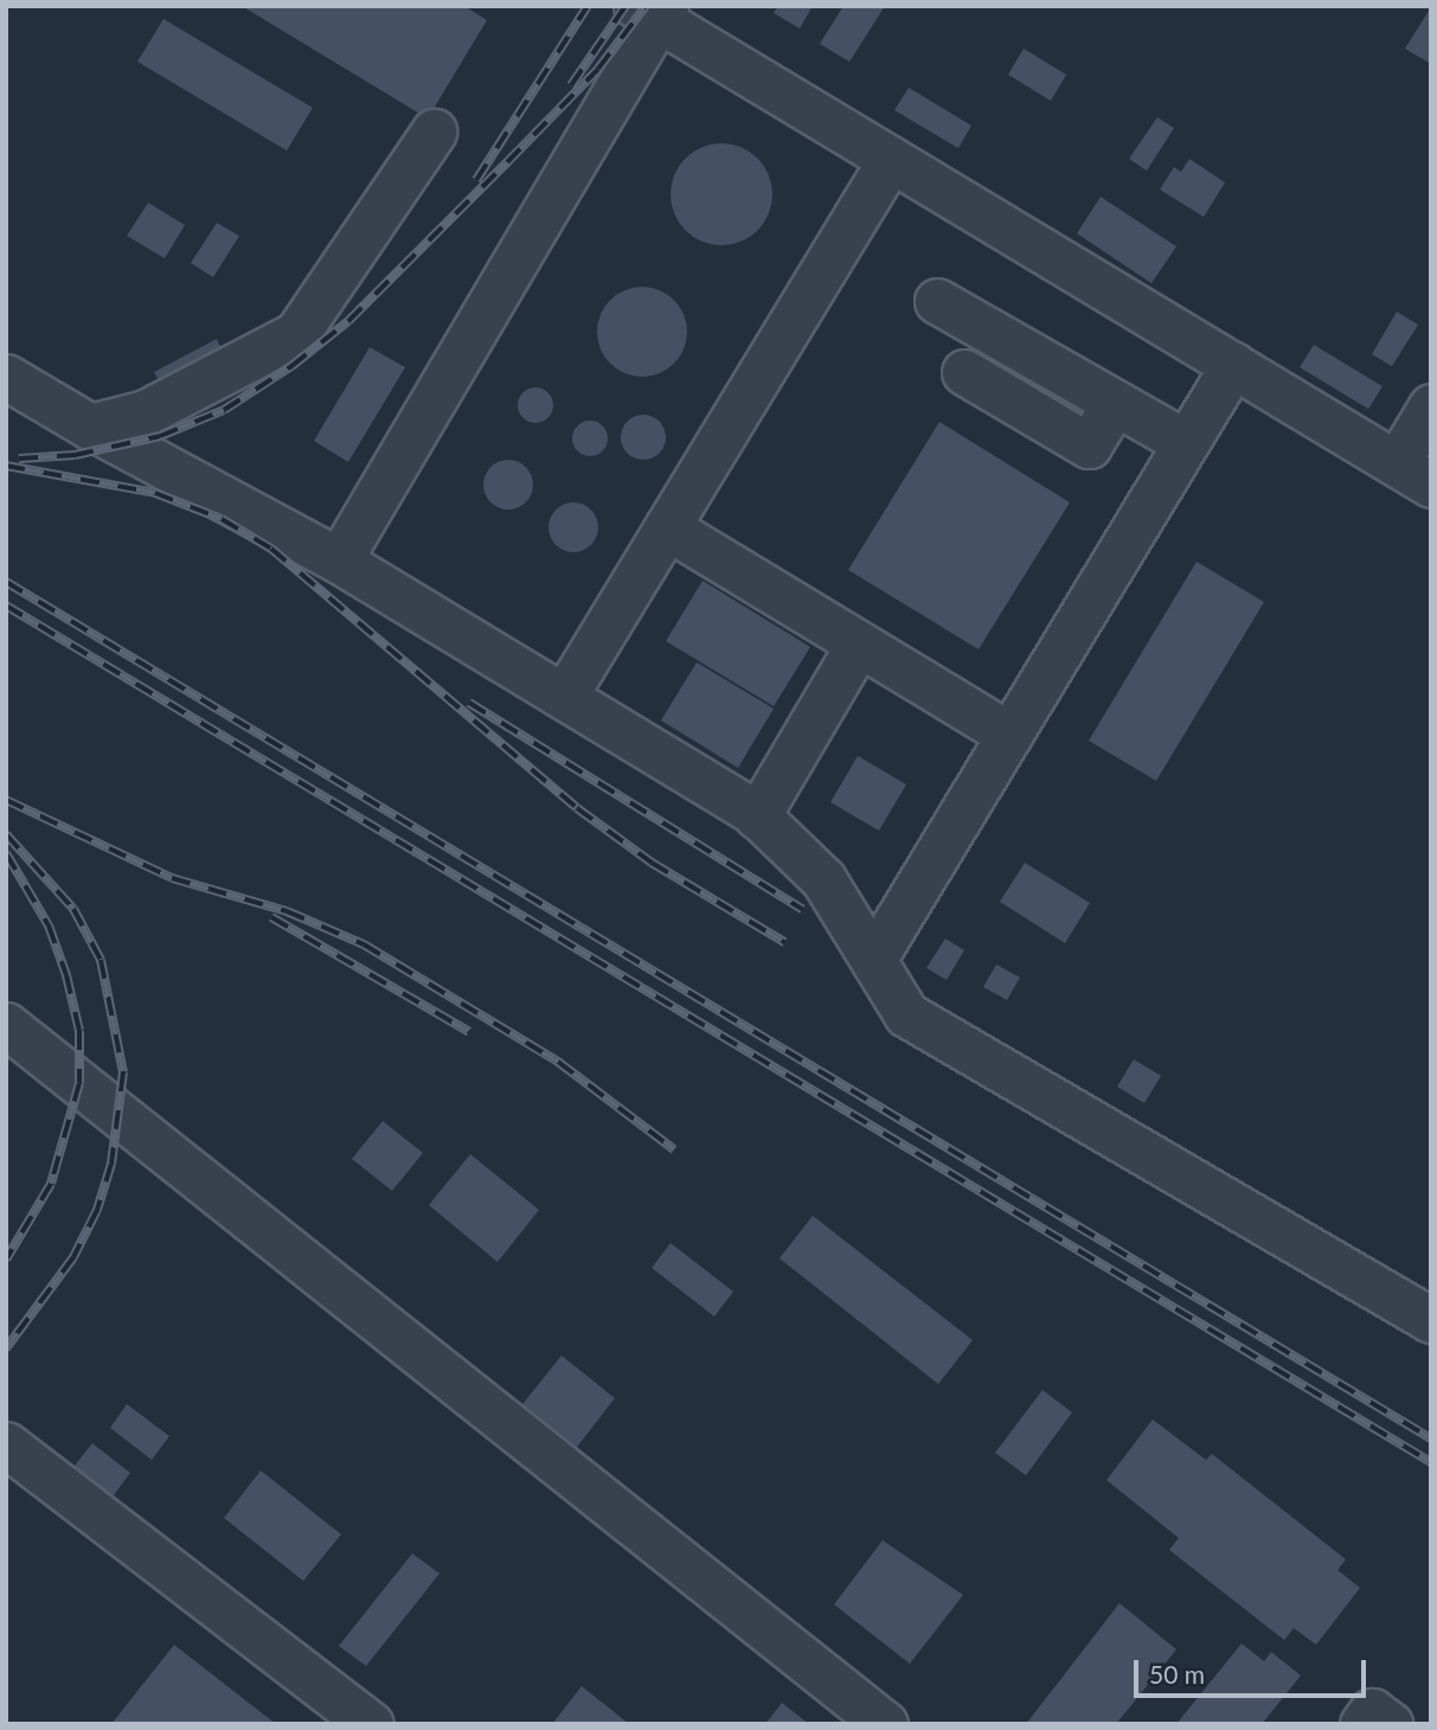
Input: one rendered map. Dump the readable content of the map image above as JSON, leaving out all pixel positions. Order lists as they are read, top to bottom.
{
  "scale_bar": "50 m"
}
